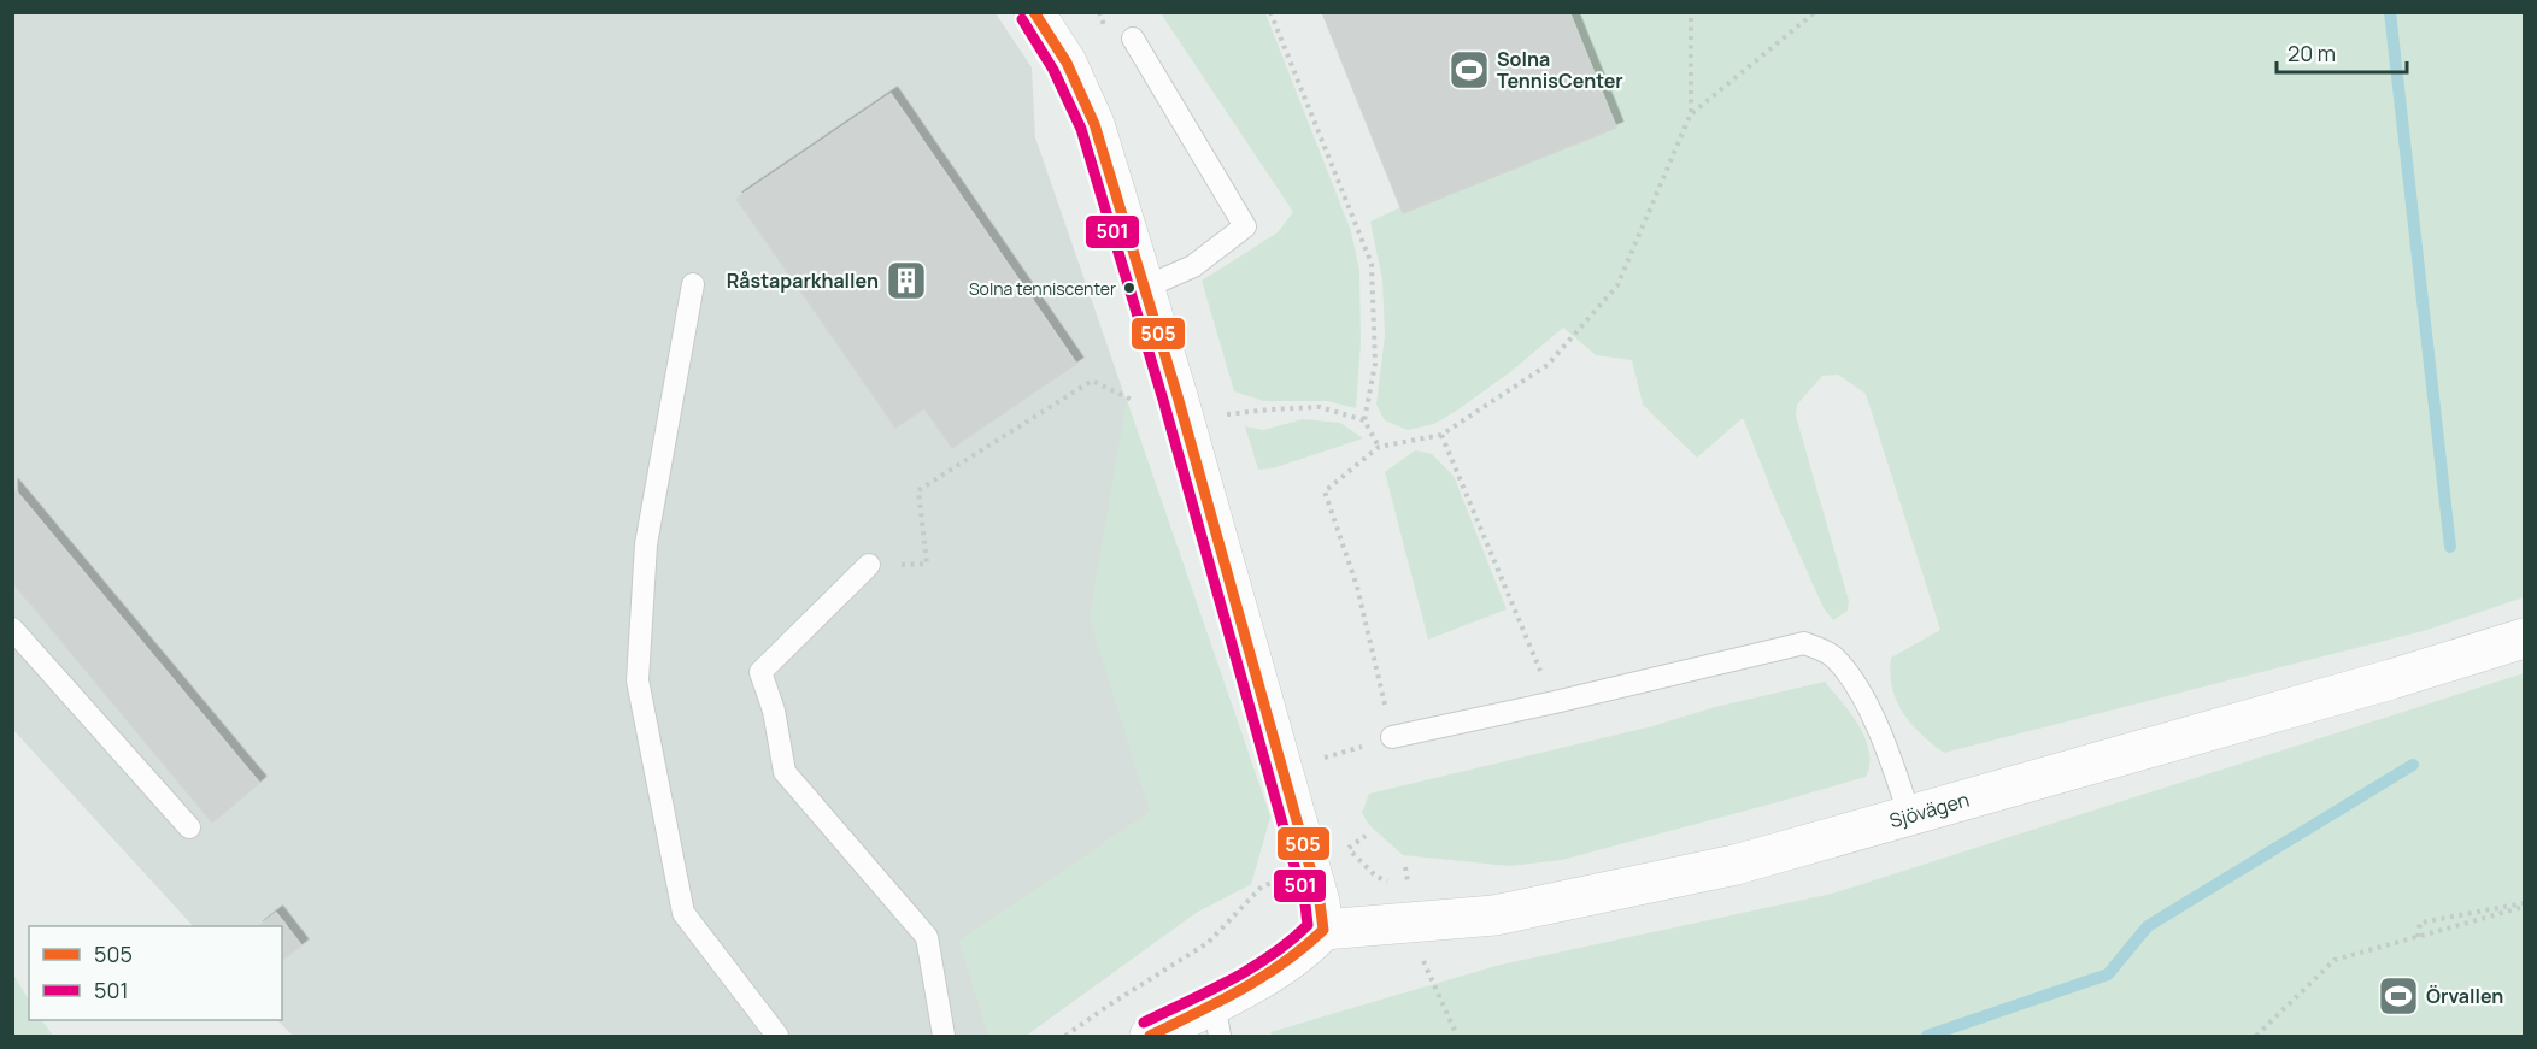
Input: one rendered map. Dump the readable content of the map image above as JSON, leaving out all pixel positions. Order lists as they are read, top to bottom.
{
  "streets": {
    "street": ["Sjövägen"]
  },
  "places": {
    "sports": ["Solna TennisCenter", "Örvallen"],
    "building": ["Råstaparkhallen"],
    "other": ["Solna tenniscenter"]
  },
  "lines": ["transit line 505", "transit line 501"],
  "legend": ["505", "501"],
  "scale_bar": "20 m"
}
